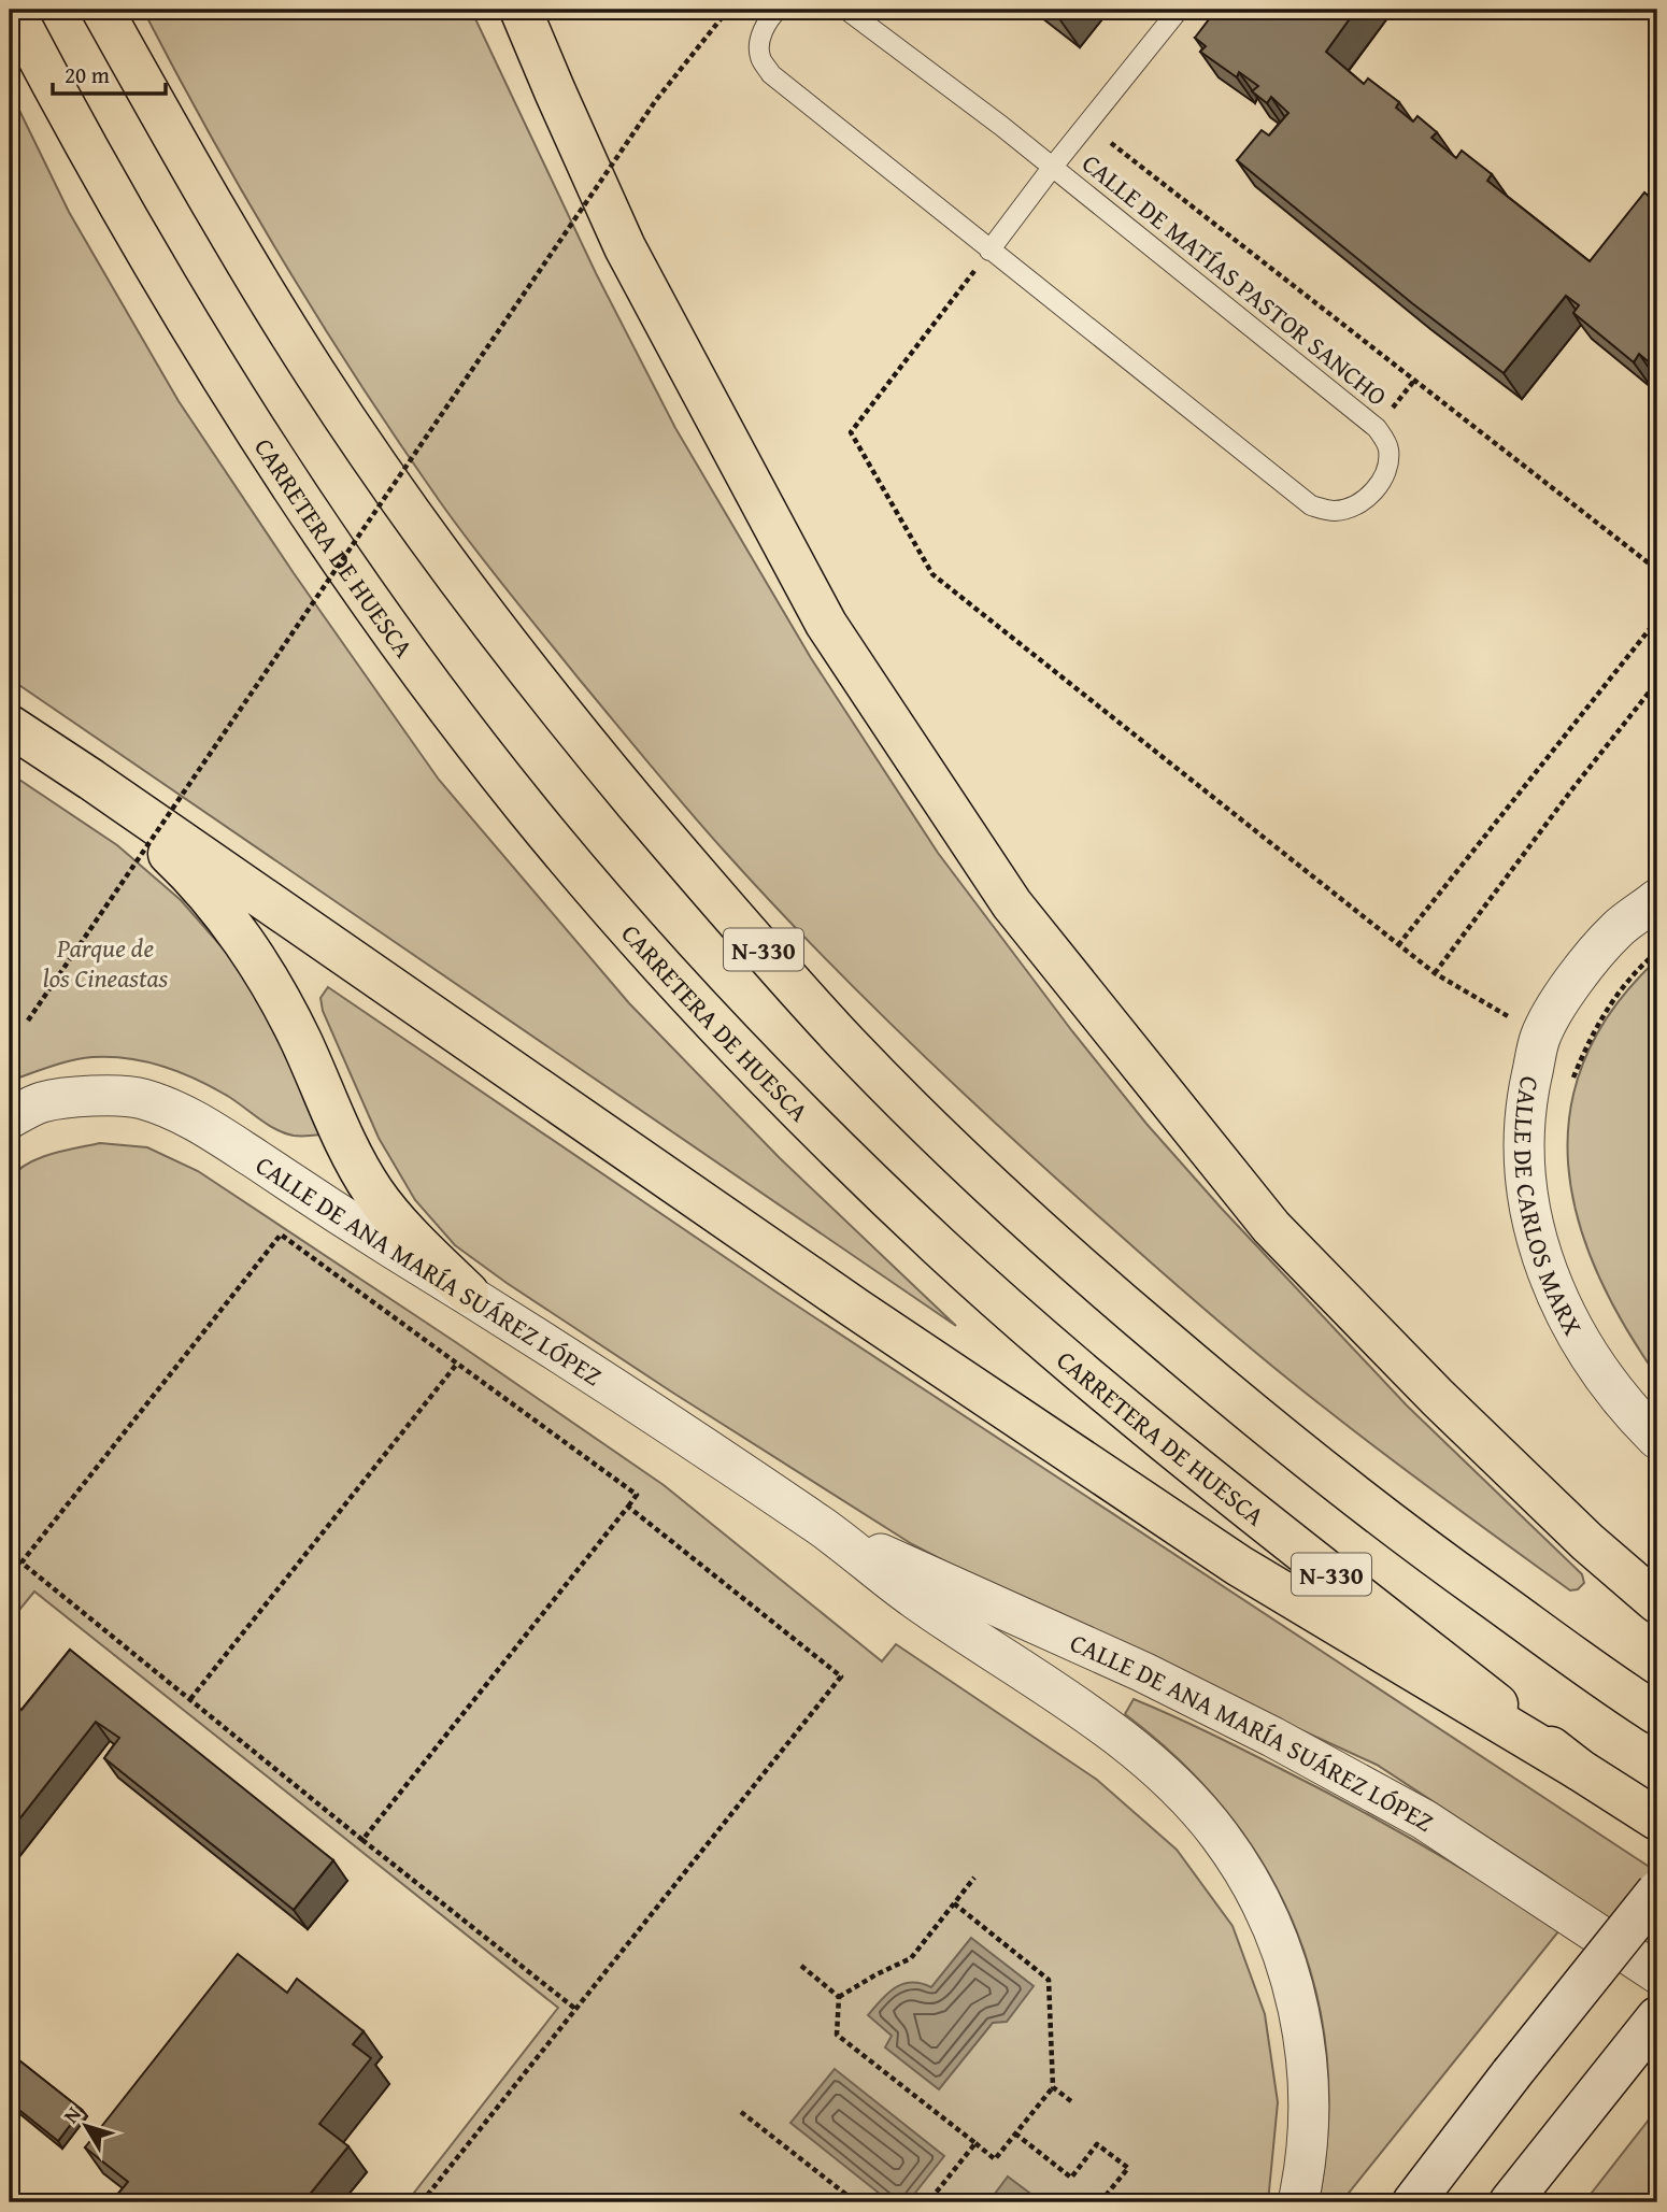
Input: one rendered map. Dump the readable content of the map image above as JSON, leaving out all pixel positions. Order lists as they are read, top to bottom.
{
  "streets": {
    "highway": ["CARRETERA DE HUESCA", "N-330"],
    "street": ["CALLE DE CARLOS MARX", "CALLE DE ANA MARÍA SUÁREZ LÓPEZ"],
    "lane": ["CALLE DE MATÍAS PASTOR SANCHO"]
  },
  "parks": ["Parque de los Cineastas"],
  "scale_bar": "20 m",
  "north": "top left"
}
